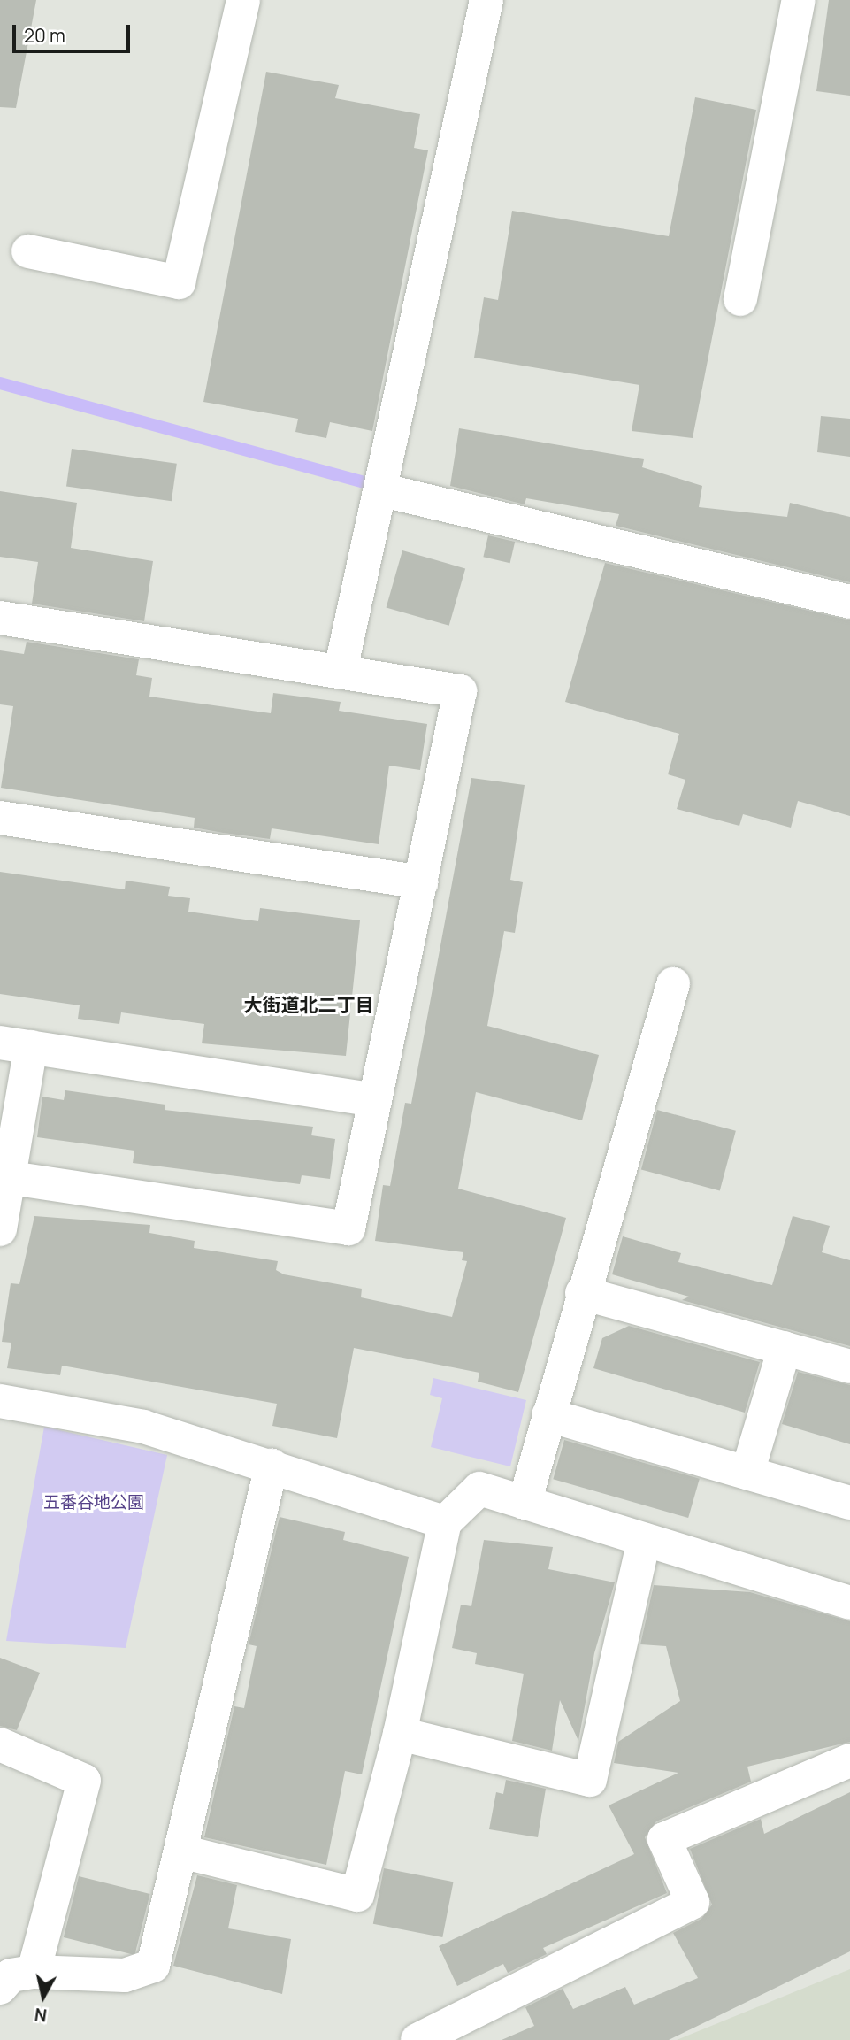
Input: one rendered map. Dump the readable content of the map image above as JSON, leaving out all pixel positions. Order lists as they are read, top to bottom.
{
  "districts": ["大街道北二丁目"],
  "parks": ["五番谷地公園"],
  "scale_bar": "20 m",
  "north": "bottom"
}
